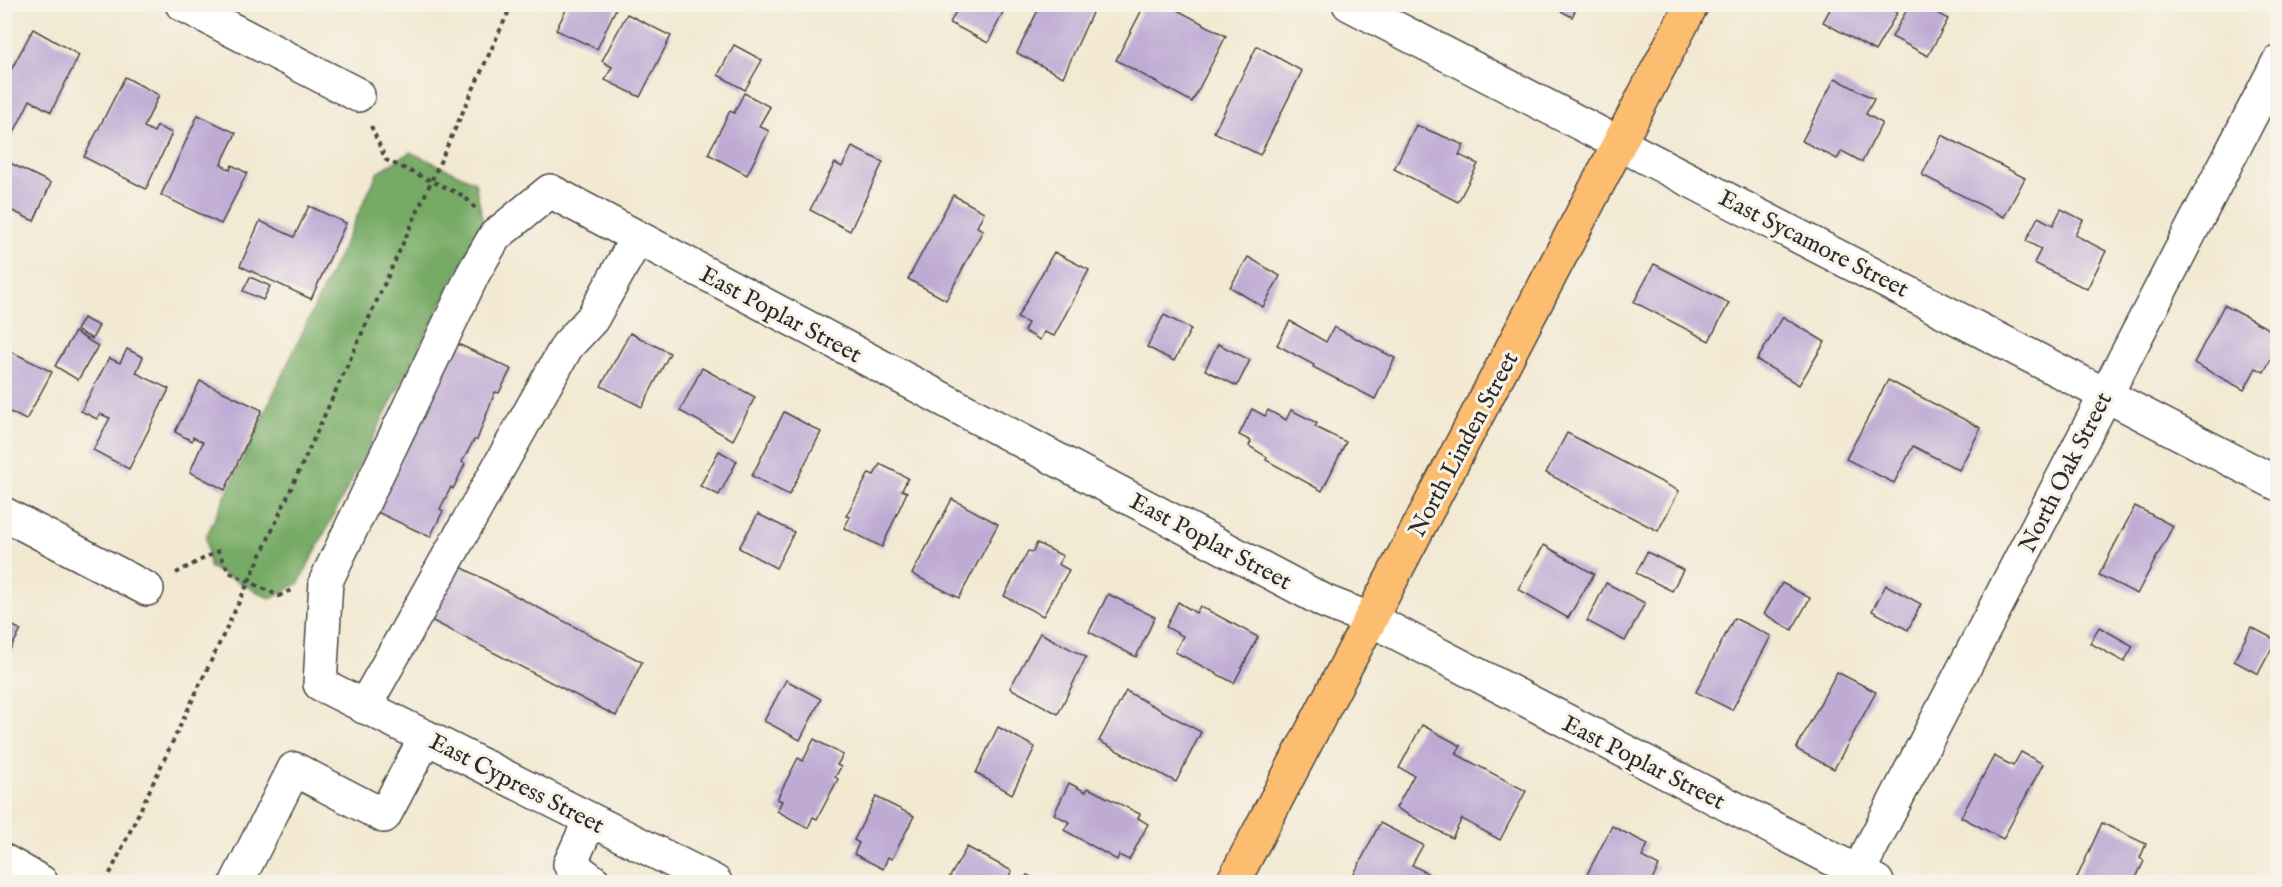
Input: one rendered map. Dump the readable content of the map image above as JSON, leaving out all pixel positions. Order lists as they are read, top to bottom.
{
  "streets": {
    "main road": ["North Linden Street"],
    "street": [
      "East Sycamore Street",
      "East Poplar Street",
      "North Oak Street",
      "East Cypress Street"
    ]
  },
  "crossings": [
    ["East Sycamore Street", "North Linden Street"],
    ["East Sycamore Street", "North Oak Street"],
    ["East Poplar Street", "North Linden Street"],
    ["East Poplar Street", "North Oak Street"]
  ]
}
